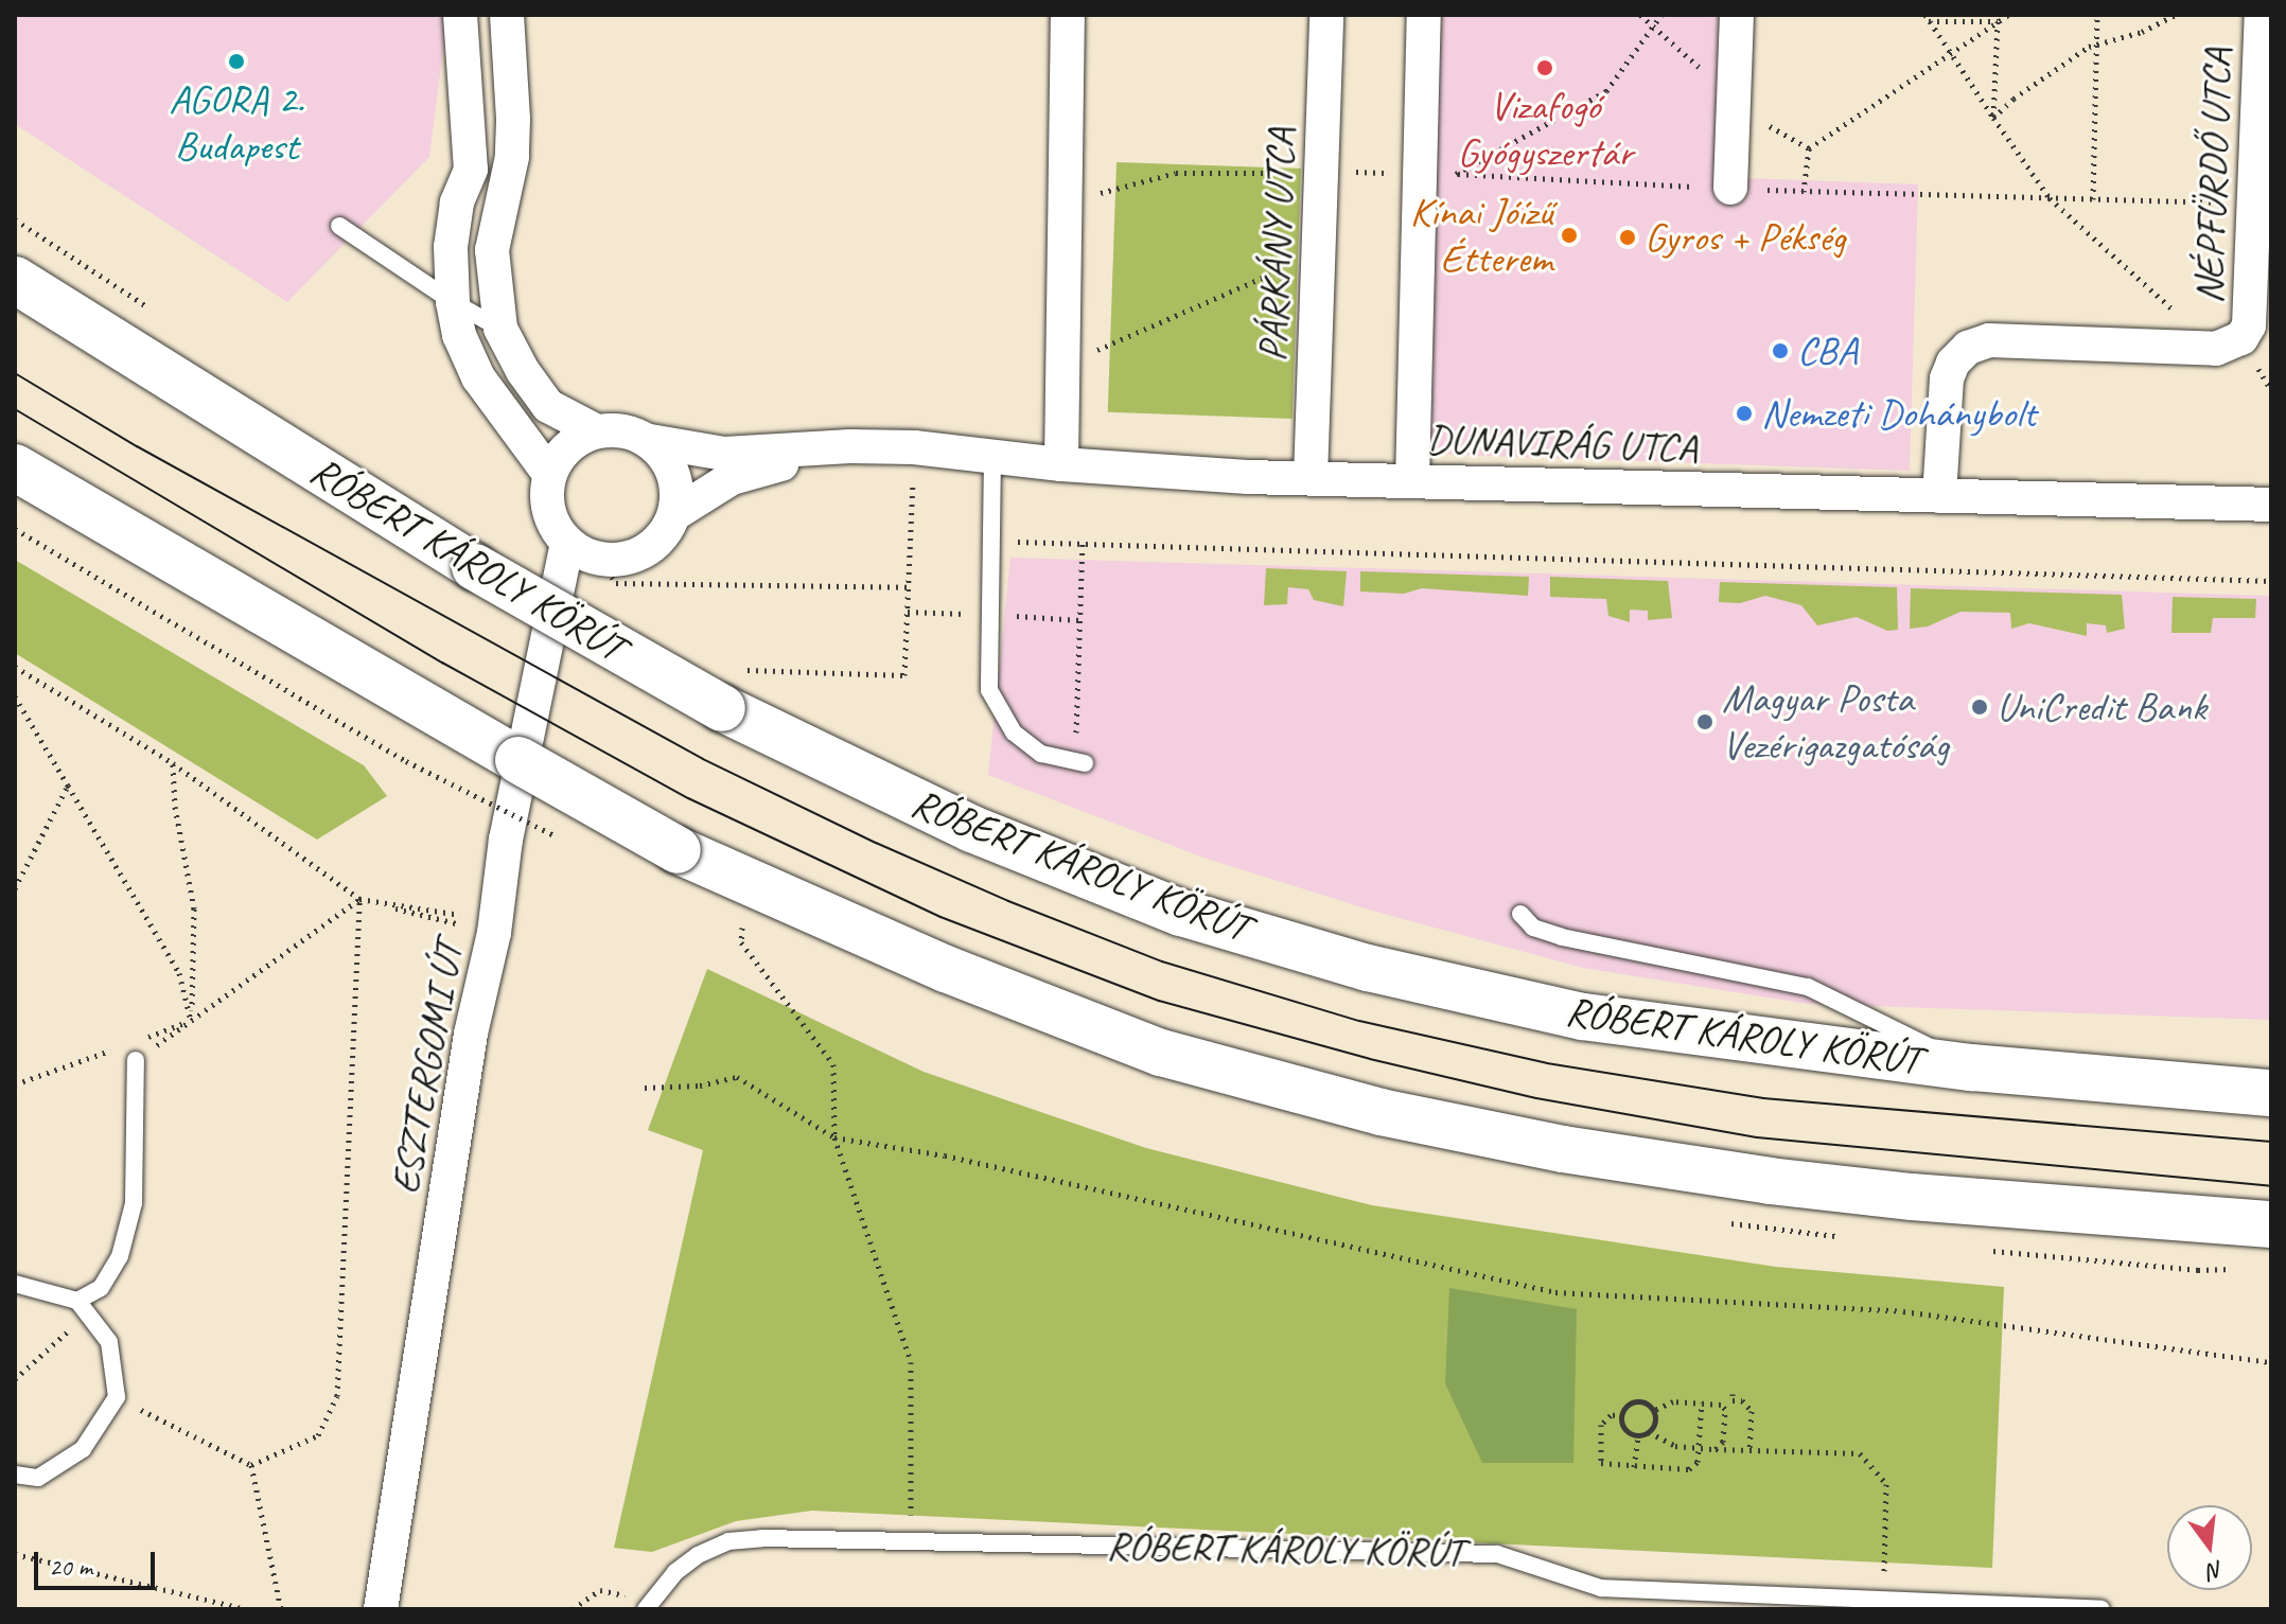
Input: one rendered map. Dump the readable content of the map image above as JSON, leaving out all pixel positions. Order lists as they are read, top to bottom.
{
  "streets": {
    "main road": ["RÓBERT KÁROLY KÖRÚT"],
    "street": [
      "NÉPFÜRDŐ UTCA",
      "PÁRKÁNY UTCA",
      "DUNAVIRÁG UTCA",
      "ESZTERGOMI ÚT"
    ]
  },
  "crossings": [
    ["PÁRKÁNY UTCA", "DUNAVIRÁG UTCA"],
    ["DUNAVIRÁG UTCA", "ESZTERGOMI ÚT"]
  ],
  "places": [
    "AGORA 2. Budapest",
    "Vizafogó Gyógyszertár",
    "Kínai Jóízű Étterem",
    "Gyros + Pékség",
    "CBA",
    "Nemzeti Dohánybolt",
    "UniCredit Bank",
    "Magyar Posta Vezérigazgatóság"
  ],
  "scale_bar": "20 m",
  "north": "bottom"
}
